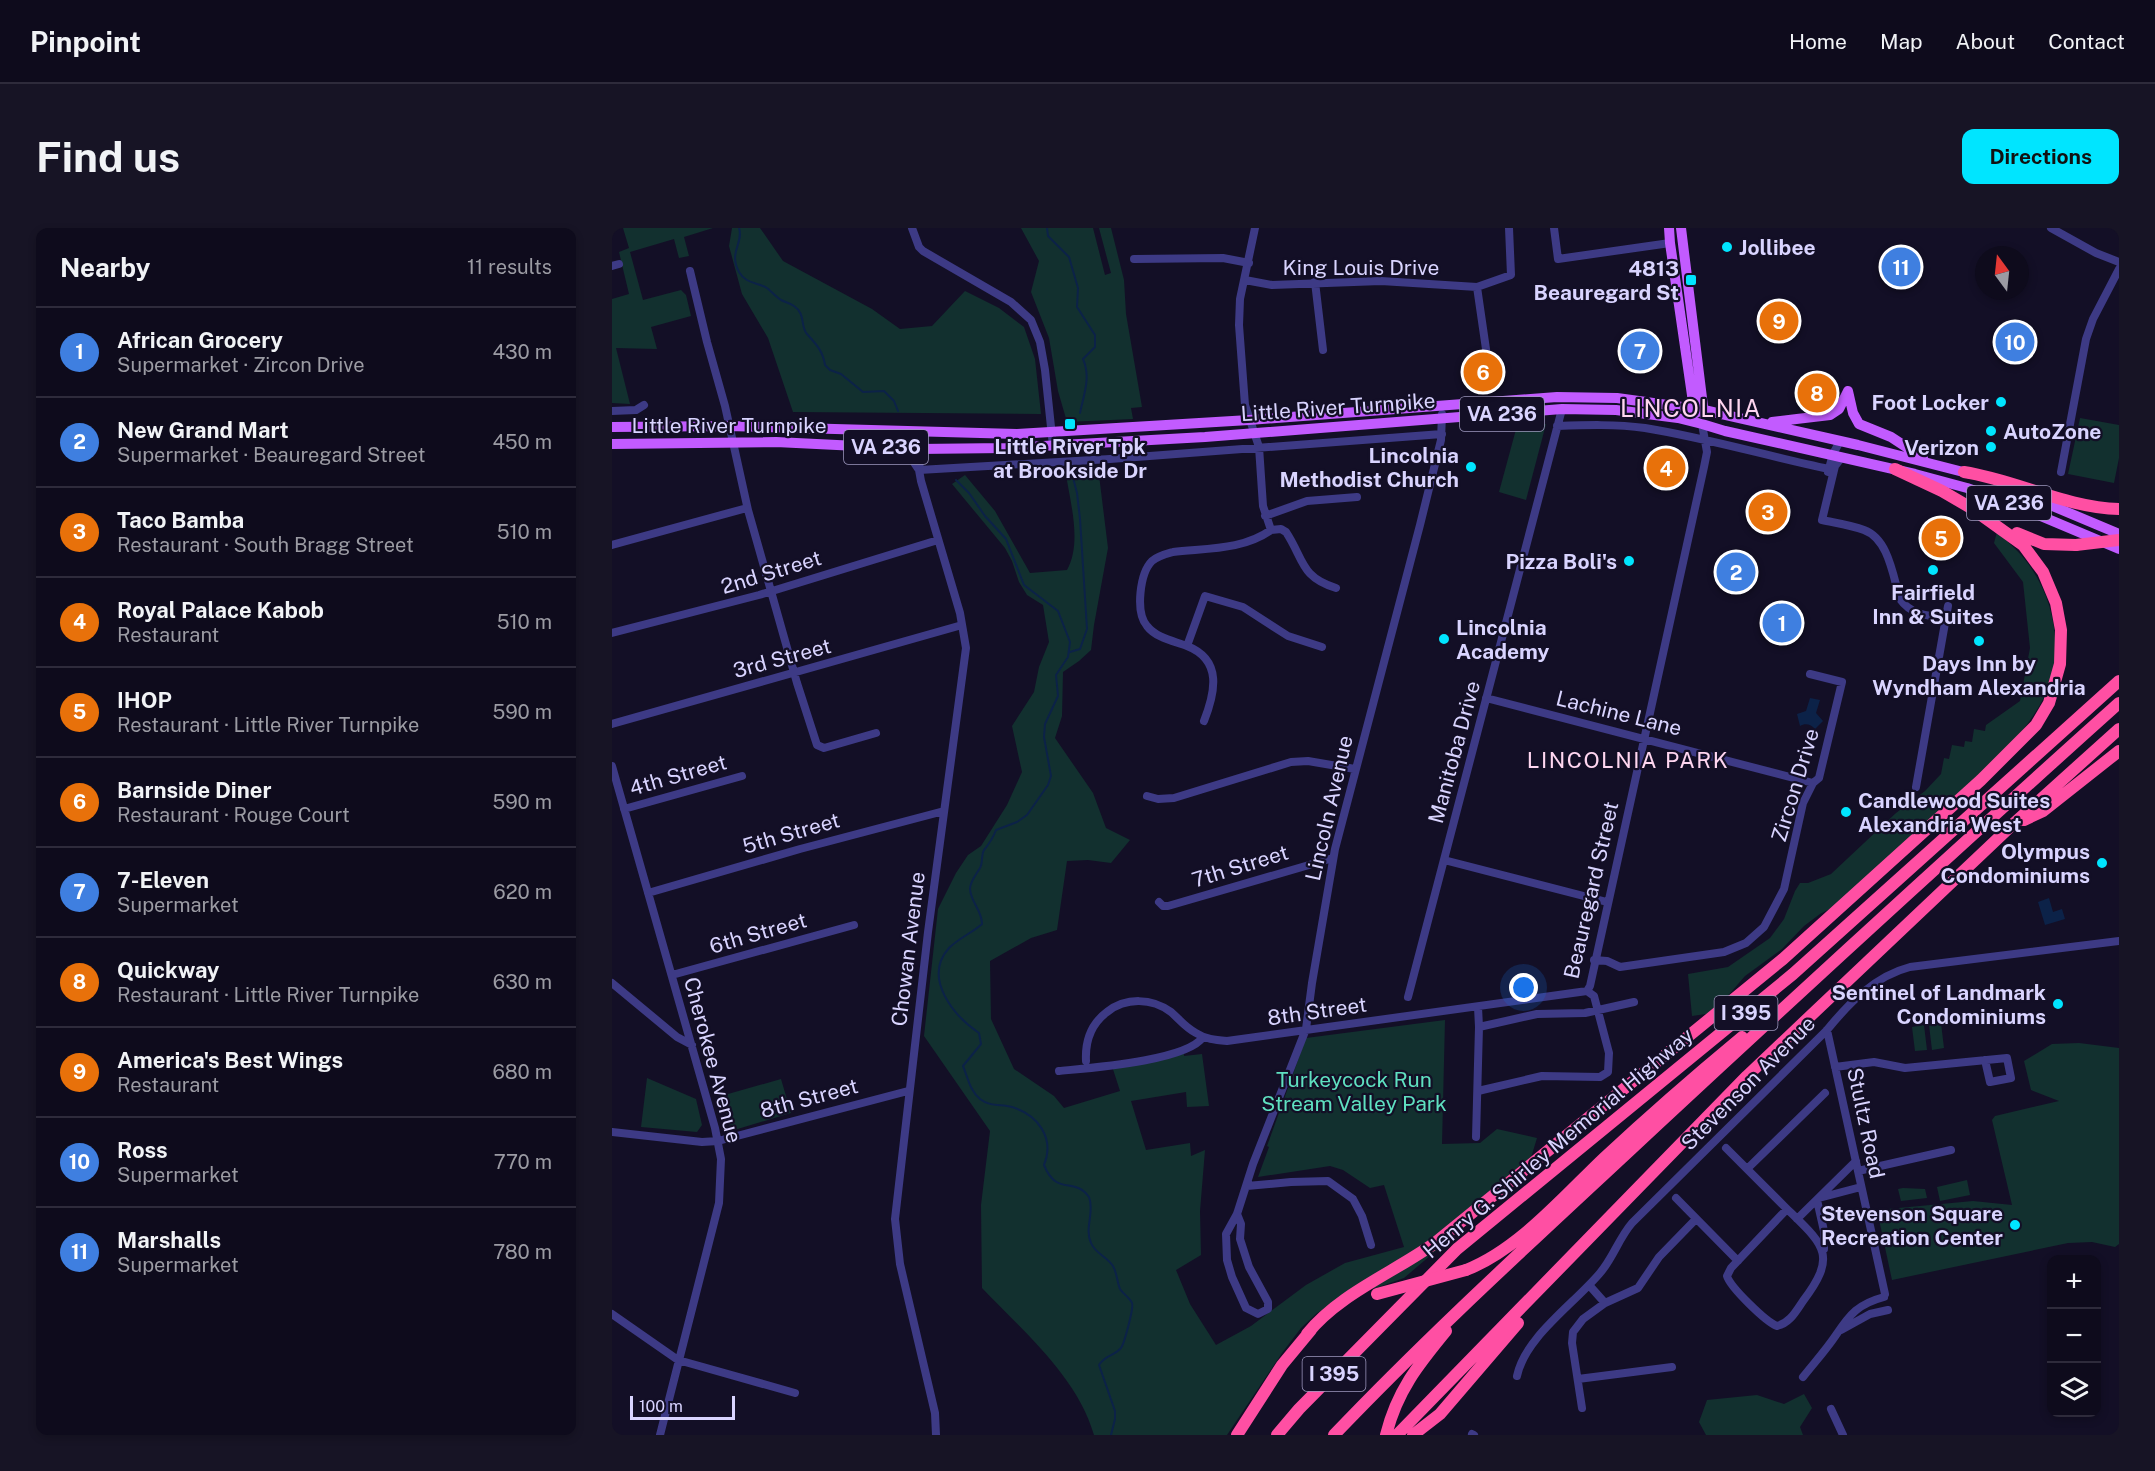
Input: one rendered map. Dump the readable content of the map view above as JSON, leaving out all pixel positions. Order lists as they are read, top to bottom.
{
  "streets": {
    "highway": ["I 395", "Henry G. Shirley Memorial Highway"],
    "main road": ["Little River Turnpike", "VA 236", "Beauregard Street"],
    "street": [
      "King Louis Drive",
      "2nd Street",
      "3rd Street",
      "Lachine Lane",
      "Manitoba Drive",
      "4th Street",
      "Zircon Drive",
      "Lincoln Avenue",
      "5th Street",
      "7th Street",
      "6th Street",
      "Chowan Avenue",
      "8th Street",
      "Cherokee Avenue",
      "Stevenson Avenue",
      "Stultz Road"
    ]
  },
  "crossings": [
    ["Little River Turnpike", "Manitoba Drive"],
    ["Little River Turnpike", "Lincoln Avenue"],
    ["Little River Turnpike", "Beauregard Street"],
    ["Little River Turnpike", "Chowan Avenue"],
    ["2nd Street", "Chowan Avenue"],
    ["3rd Street", "Chowan Avenue"],
    ["Lachine Lane", "Manitoba Drive"],
    ["Lachine Lane", "Zircon Drive"],
    ["Lachine Lane", "Beauregard Street"],
    ["4th Street", "Cherokee Avenue"],
    ["Zircon Drive", "Beauregard Street"],
    ["Lincoln Avenue", "7th Street"],
    ["Lincoln Avenue", "8th Street"],
    ["5th Street", "Chowan Avenue"],
    ["5th Street", "Cherokee Avenue"],
    ["Beauregard Street", "8th Street"],
    ["6th Street", "Cherokee Avenue"],
    ["Chowan Avenue", "8th Street"],
    ["8th Street", "Cherokee Avenue"],
    ["Stevenson Avenue", "Stultz Road"]
  ],
  "districts": ["LINCOLNIA", "LINCOLNIA PARK"],
  "parks": ["Turkeycock Run Stream Valley Park"],
  "places": {
    "other": [
      "Jollibee",
      "Foot Locker",
      "AutoZone",
      "Verizon",
      "Lincolnia Methodist Church",
      "Pizza Boli's",
      "Fairfield Inn & Suites",
      "Lincolnia Academy",
      "Days Inn by Wyndham Alexandria",
      "Candlewood Suites Alexandria West",
      "Olympus Condominiums",
      "Sentinel of Landmark Condominiums",
      "Stevenson Square Recreation Center"
    ],
    "transit": ["4813 Beauregard St", "Little River Tpk at Brookside Dr"]
  },
  "scale_bar": "100 m",
  "north": "top",
  "page": {
    "header": "Pinpoint",
    "nav": [
      "Home",
      "Map",
      "About",
      "Contact"
    ],
    "buttons": "Directions",
    "title": "Find us",
    "heading": ["Nearby", "11 results"],
    "pins": [
      "11",
      "9",
      "10",
      "7",
      "6",
      "8",
      "4",
      "3",
      "5",
      "2",
      "1"
    ],
    "list": [
      {
        "mark": "1",
        "name": "African Grocery",
        "note": "Supermarket · Zircon Drive",
        "value": "430 m"
      },
      {
        "mark": "2",
        "name": "New Grand Mart",
        "note": "Supermarket · Beauregard Street",
        "value": "450 m"
      },
      {
        "mark": "3",
        "name": "Taco Bamba",
        "note": "Restaurant · South Bragg Street",
        "value": "510 m"
      },
      {
        "mark": "4",
        "name": "Royal Palace Kabob",
        "note": "Restaurant",
        "value": "510 m"
      },
      {
        "mark": "5",
        "name": "IHOP",
        "note": "Restaurant · Little River Turnpike",
        "value": "590 m"
      },
      {
        "mark": "6",
        "name": "Barnside Diner",
        "note": "Restaurant · Rouge Court",
        "value": "590 m"
      },
      {
        "mark": "7",
        "name": "7-Eleven",
        "note": "Supermarket",
        "value": "620 m"
      },
      {
        "mark": "8",
        "name": "Quickway",
        "note": "Restaurant · Little River Turnpike",
        "value": "630 m"
      },
      {
        "mark": "9",
        "name": "America's Best Wings",
        "note": "Restaurant",
        "value": "680 m"
      },
      {
        "mark": "10",
        "name": "Ross",
        "note": "Supermarket",
        "value": "770 m"
      },
      {
        "mark": "11",
        "name": "Marshalls",
        "note": "Supermarket",
        "value": "780 m"
      }
    ],
    "map_buttons": ["+", "−"],
    "scale": "100 m"
  }
}
